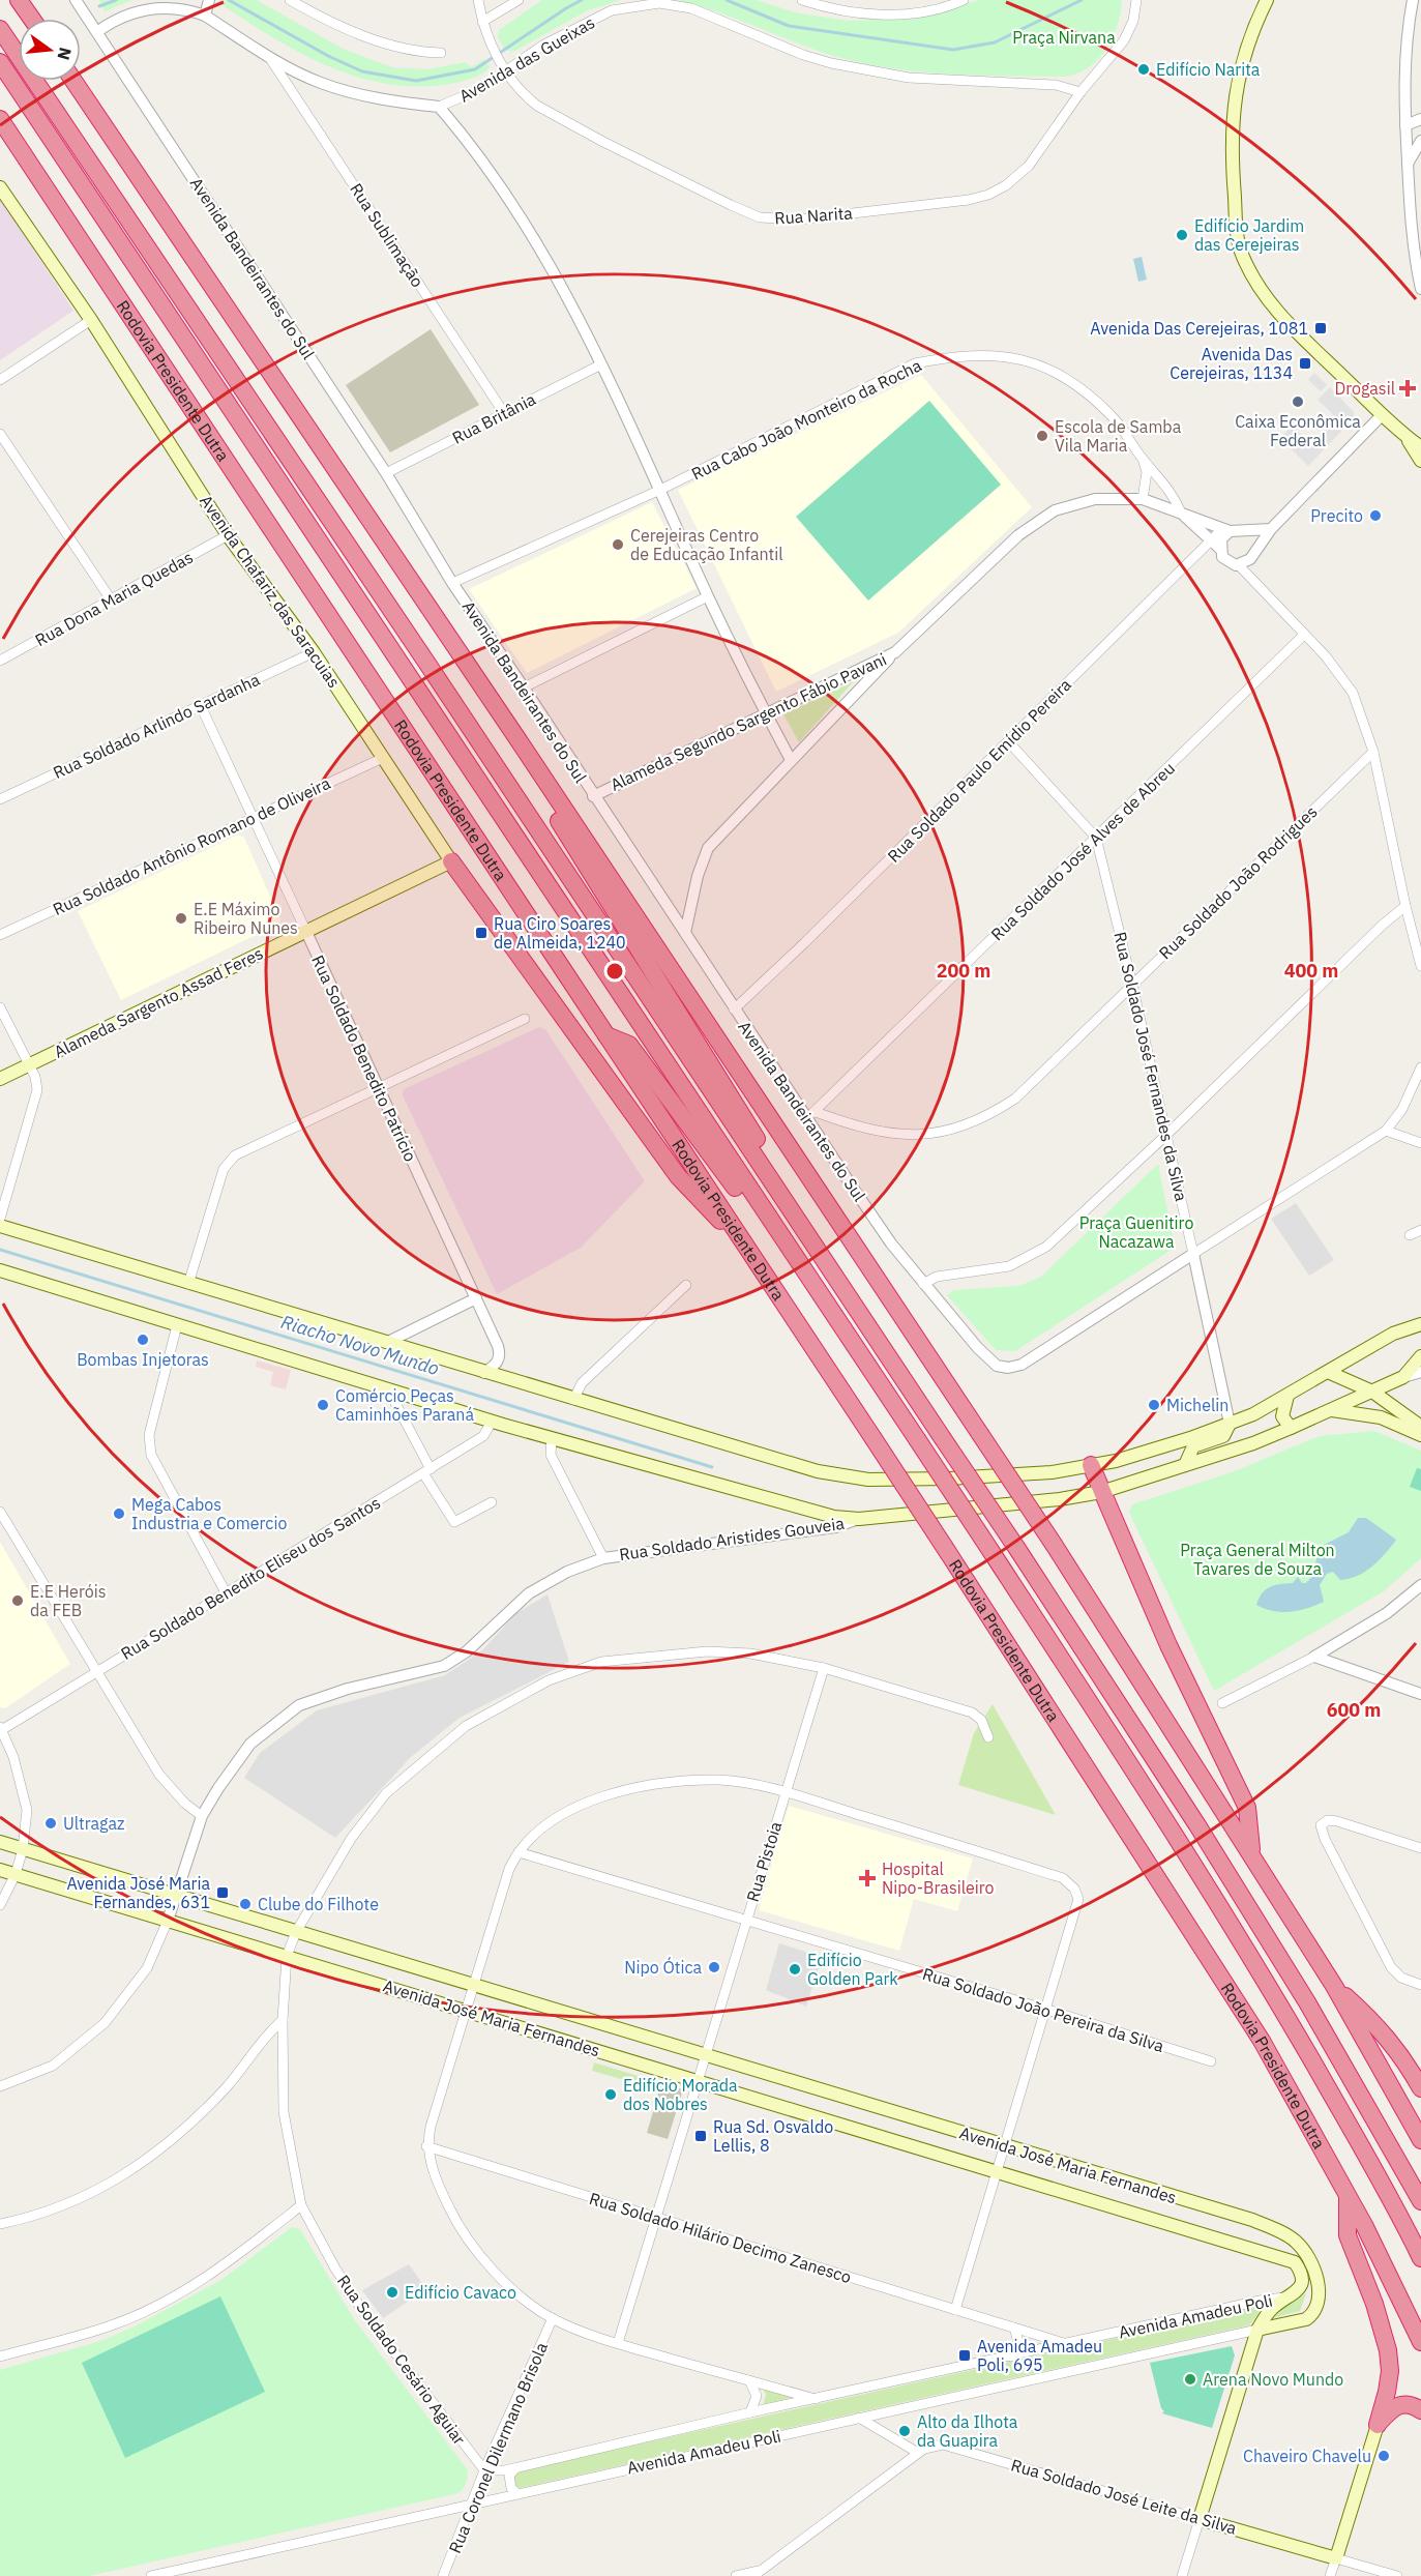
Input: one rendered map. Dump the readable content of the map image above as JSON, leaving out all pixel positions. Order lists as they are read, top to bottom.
{
  "streets": {
    "highway": ["Rodovia Presidente Dutra"],
    "main road": [
      "Avenida Chafariz das Saracuias",
      "Alameda Sargento Assad Feres",
      "Avenida José Maria Fernandes",
      "Rua Soldado José Leite da Silva"
    ],
    "street": [
      "Avenida das Gueixas",
      "Rua Narita",
      "Rua Sublimação",
      "Avenida Bandeirantes do Sul",
      "Rua Britânia",
      "Rua Cabo João Monteiro da Rocha",
      "Rua Dona Maria Quedas",
      "Alameda Segundo Sargento Fábio Pavani",
      "Rua Soldado Arlindo Sardanha",
      "Rua Soldado Paulo Emídio Pereira",
      "Rua Soldado Antônio Romano de Oliveira",
      "Rua Soldado José Alves de Abreu",
      "Rua Soldado João Rodrigues",
      "Rua Soldado Benedito Patrício",
      "Rua Soldado José Fernandes da Silva",
      "Rua Soldado Aristides Gouveia",
      "Rua Soldado Benedito Eliseu dos Santos",
      "Rua Pistoia",
      "Rua Soldado João Pereira da Silva",
      "Rua Soldado Hilário Decimo Zanesco",
      "Avenida Amadeu Poli",
      "Rua Soldado Cesário Aguiar",
      "Rua Coronel Dilermano Brisola"
    ]
  },
  "crossings": [
    ["Avenida das Gueixas", "Rua Narita"],
    ["Avenida das Gueixas", "Rua Sublimação"],
    ["Avenida das Gueixas", "Avenida Bandeirantes do Sul"],
    ["Rua Sublimação", "Rua Britânia"],
    ["Avenida Bandeirantes do Sul", "Rua Britânia"],
    ["Avenida Bandeirantes do Sul", "Rua Cabo João Monteiro da Rocha"],
    ["Avenida Bandeirantes do Sul", "Alameda Segundo Sargento Fábio Pavani"],
    ["Avenida Bandeirantes do Sul", "Rua Soldado Paulo Emídio Pereira"],
    ["Avenida Bandeirantes do Sul", "Rua Soldado José Alves de Abreu"],
    ["Avenida Bandeirantes do Sul", "Rua Soldado João Rodrigues"],
    ["Avenida Bandeirantes do Sul", "Rua Soldado José Fernandes da Silva"],
    ["Rua Cabo João Monteiro da Rocha", "Alameda Segundo Sargento Fábio Pavani"],
    ["Avenida Chafariz das Saracuias", "Rua Dona Maria Quedas"],
    ["Avenida Chafariz das Saracuias", "Rua Soldado Arlindo Sardanha"],
    ["Avenida Chafariz das Saracuias", "Rua Soldado Antônio Romano de Oliveira"],
    ["Avenida Chafariz das Saracuias", "Alameda Sargento Assad Feres"],
    ["Alameda Segundo Sargento Fábio Pavani", "Rua Soldado Paulo Emídio Pereira"],
    ["Rua Soldado Arlindo Sardanha", "Rua Soldado Benedito Patrício"],
    ["Rua Soldado Paulo Emídio Pereira", "Rua Soldado José Fernandes da Silva"],
    ["Rua Soldado Antônio Romano de Oliveira", "Rua Soldado Benedito Patrício"],
    ["Rua Soldado José Alves de Abreu", "Rua Soldado João Rodrigues"],
    ["Rua Soldado José Alves de Abreu", "Rua Soldado José Fernandes da Silva"],
    ["Rua Soldado João Rodrigues", "Rua Soldado José Fernandes da Silva"],
    ["Alameda Sargento Assad Feres", "Rua Soldado Benedito Patrício"],
    ["Rua Soldado Aristides Gouveia", "Avenida José Maria Fernandes"],
    ["Rua Pistoia", "Rua Soldado João Pereira da Silva"],
    ["Rua Pistoia", "Avenida José Maria Fernandes"],
    ["Avenida José Maria Fernandes", "Avenida Amadeu Poli"],
    ["Avenida José Maria Fernandes", "Rua Soldado Cesário Aguiar"],
    ["Rua Soldado Hilário Decimo Zanesco", "Avenida Amadeu Poli"],
    ["Avenida Amadeu Poli", "Rua Soldado Cesário Aguiar"],
    ["Avenida Amadeu Poli", "Rua Coronel Dilermano Brisola"],
    ["Rua Soldado Cesário Aguiar", "Rua Coronel Dilermano Brisola"]
  ],
  "water": ["Riacho Novo Mundo"],
  "parks": ["Praça Nirvana", "Praça Guenitiro Nacazawa", "Praça General Milton Tavares de Souza"],
  "places": {
    "other": [
      "Edifício Narita",
      "Edifício Jardim das Cerejeiras",
      "Caixa Econômica Federal",
      "Escola de Samba Vila Maria",
      "Precito",
      "Cerejeiras Centro de Educação Infantil",
      "E.E Máximo Ribeiro Nunes",
      "Bombas Injetoras",
      "Comércio Peças Caminhões Paraná",
      "Michelin",
      "Mega Cabos Industria e Comercio",
      "E.E Heróis da FEB",
      "Ultragaz",
      "Clube do Filhote",
      "Nipo Ótica",
      "Edifício Golden Park",
      "Edifício Morada dos Nobres",
      "Edifício Cavaco",
      "Arena Novo Mundo",
      "Alto da Ilhota da Guapira",
      "Chaveiro Chavelu"
    ],
    "transit": [
      "Avenida Das Cerejeiras, 1081",
      "Avenida Das Cerejeiras, 1134",
      "Rua Ciro Soares de Almeida, 1240",
      "Avenida José Maria Fernandes, 631",
      "Rua Sd. Osvaldo Lellis, 8",
      "Avenida Amadeu Poli, 695"
    ],
    "health": ["Drogasil", "Hospital Nipo-Brasileiro"]
  },
  "north": "right",
  "rings": ["200 m", "400 m", "600 m"]
}
